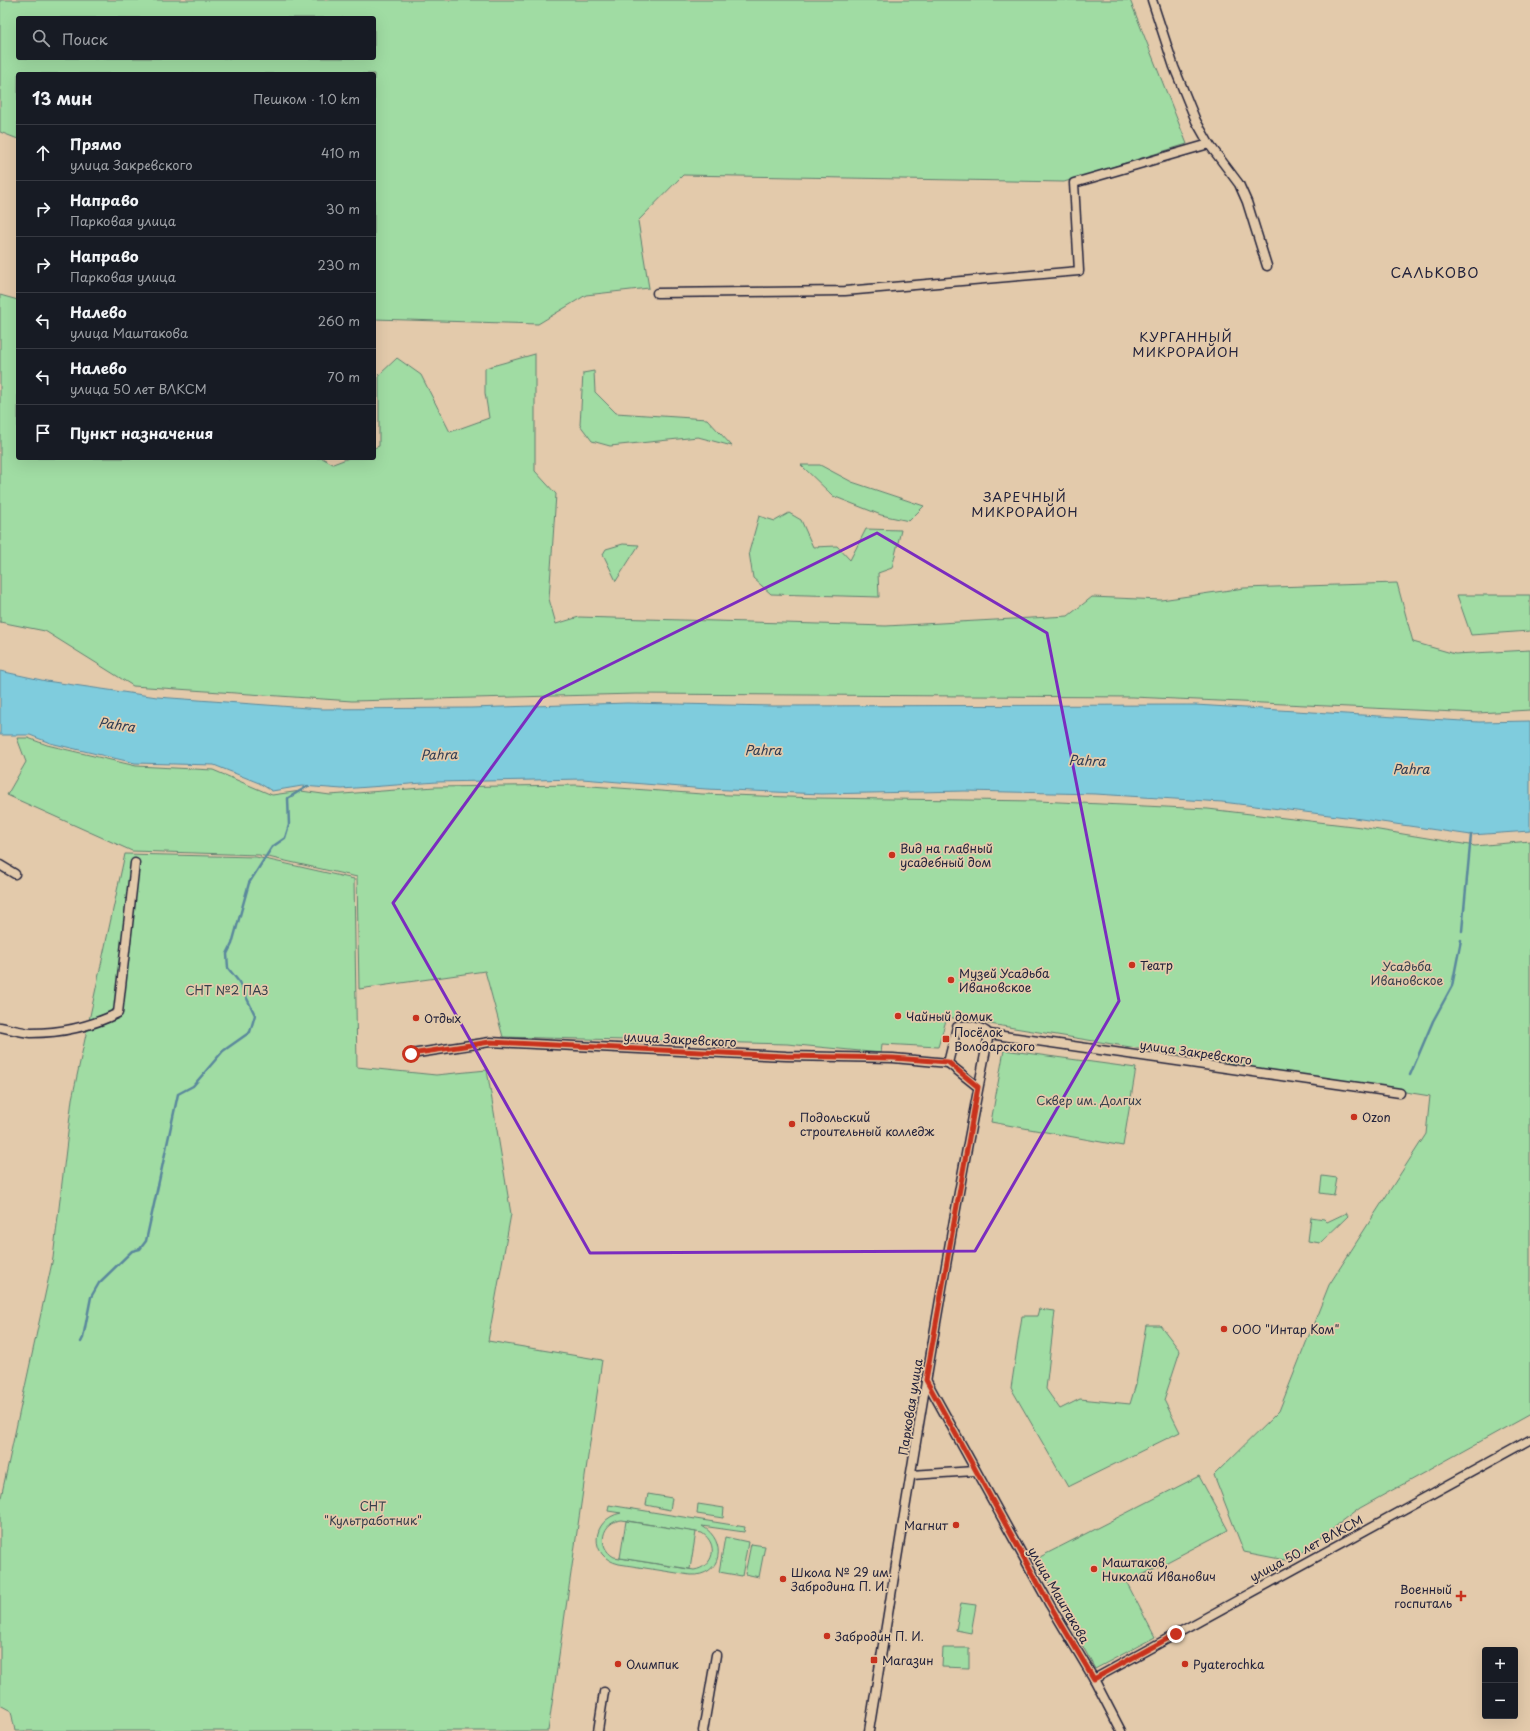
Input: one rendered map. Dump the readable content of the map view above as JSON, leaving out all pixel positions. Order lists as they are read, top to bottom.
{
  "streets": {
    "street": [
      "улица Закревского",
      "Парковая улица",
      "улица 50 лет ВЛКСМ",
      "улица Маштакова"
    ]
  },
  "crossings": [
    ["улица Закревского", "Парковая улица"],
    ["Парковая улица", "улица Маштакова"],
    ["улица 50 лет ВЛКСМ", "улица Маштакова"]
  ],
  "districts": ["САЛЬКОВО", "КУРГАННЫЙ МИКРОРАЙОН", "ЗАРЕЧНЫЙ МИКРОРАЙОН"],
  "water": ["Pahra"],
  "parks": [
    "Усадьба Ивановское",
    "СНТ №2 ПАЗ",
    "Сквер им. Долгих",
    "СНТ \"Культработник\""
  ],
  "places": {
    "other": [
      "Вид на главный усадебный дом",
      "Театр",
      "Музей Усадьба Ивановское",
      "Чайный домик",
      "Отдых",
      "Ozon",
      "Подольский строительный колледж",
      "ООО \"Интар Ком\"",
      "Магнит",
      "Маштаков, Николай Иванович",
      "Школа № 29 им. Забродина П. И.",
      "Забродин П. И.",
      "Олимпик",
      "Pyaterochka"
    ],
    "transit": ["Посёлок Володарского", "Магазин"],
    "health": ["Военный госпиталь"]
  },
  "page": {
    "search": "Поиск",
    "heading": ["13 мин", "Пешком · 1.0 km"],
    "list": [
      ["Прямо", "улица Закревского", "410 m"],
      ["Направо", "Парковая улица", "30 m"],
      ["Направо", "Парковая улица", "230 m"],
      ["Налево", "улица Маштакова", "260 m"],
      ["Налево", "улица 50 лет ВЛКСМ", "70 m"],
      "Пункт назначения"
    ],
    "map_buttons": ["+", "−"]
  }
}
